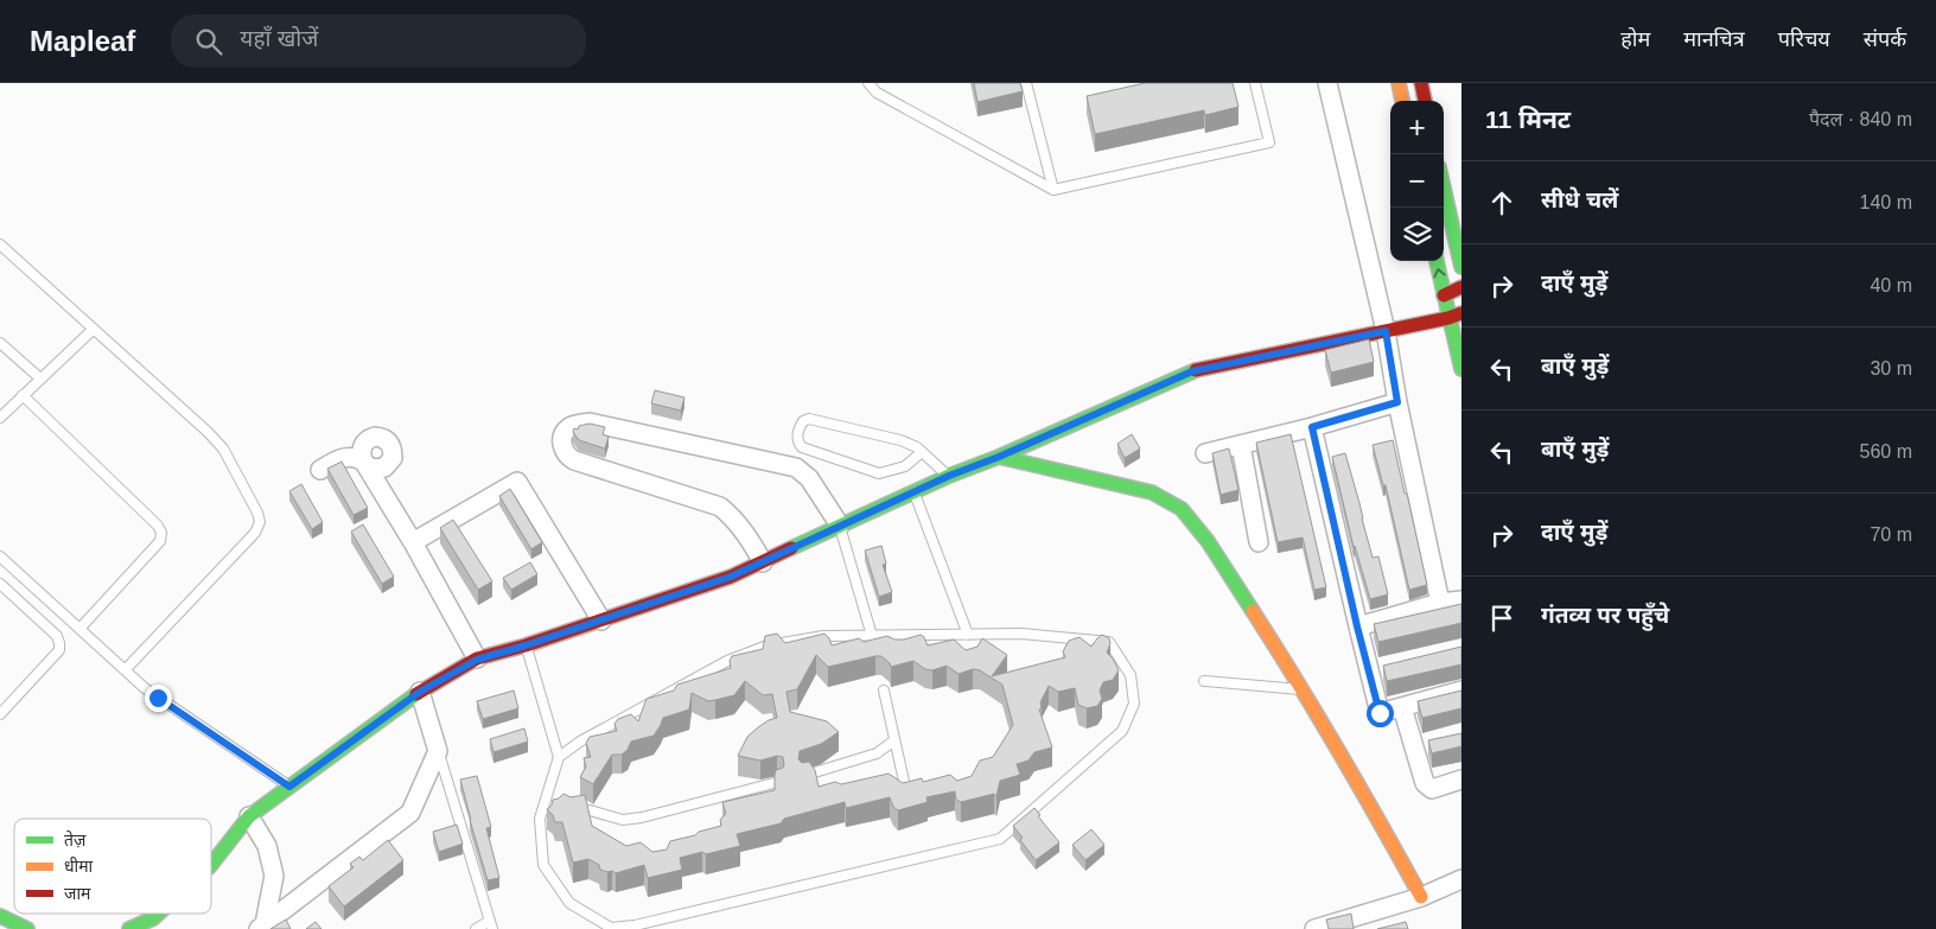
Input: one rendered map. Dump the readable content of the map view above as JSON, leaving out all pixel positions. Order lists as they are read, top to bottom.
{
  "legend": ["तेज़", "धीमा", "जाम"],
  "page": {
    "header": "Mapleaf",
    "search": "यहाँ खोजें",
    "nav": [
      "होम",
      "मानचित्र",
      "परिचय",
      "संपर्क"
    ],
    "heading": ["11 मिनट", "पैदल · 840 m"],
    "map_buttons": ["+", "−"],
    "list": [
      ["सीधे चलें", "140 m"],
      ["दाएँ मुड़ें", "40 m"],
      ["बाएँ मुड़ें", "30 m"],
      ["बाएँ मुड़ें", "560 m"],
      ["दाएँ मुड़ें", "70 m"],
      "गंतव्य पर पहुँचे"
    ]
  }
}
